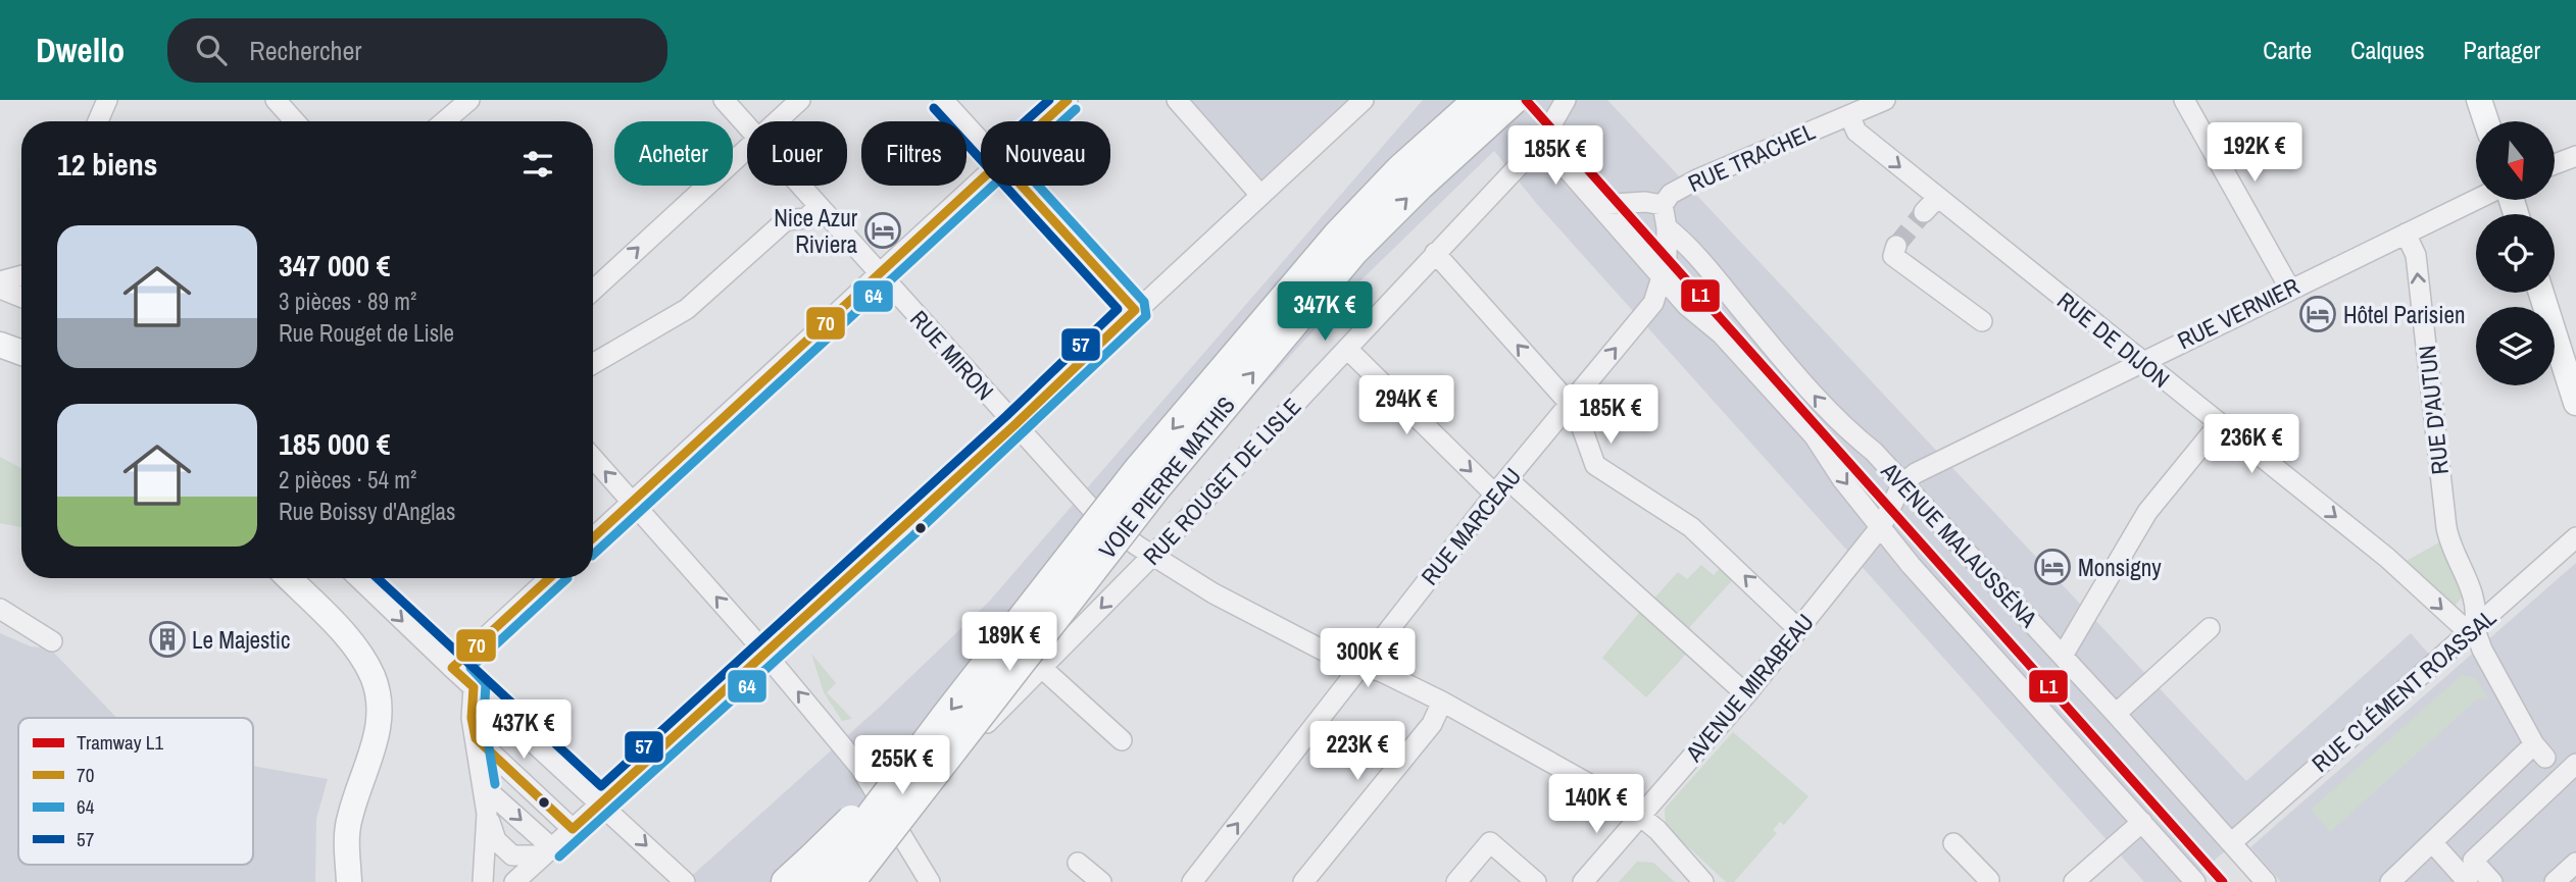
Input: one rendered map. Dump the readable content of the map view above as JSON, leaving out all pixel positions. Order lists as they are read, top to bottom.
{
  "streets": {
    "highway": ["VOIE PIERRE MATHIS"],
    "street": [
      "RUE TRACHEL",
      "RUE VERNIER",
      "RUE DE DIJON",
      "RUE MIRON",
      "RUE D'AUTUN",
      "RUE ROUGET DE LISLE",
      "RUE MARCEAU",
      "AVENUE MALAUSSÉNA",
      "AVENUE MIRABEAU",
      "RUE CLÉMENT ROASSAL"
    ]
  },
  "crossings": [
    ["RUE TRACHEL", "RUE DE DIJON"],
    ["RUE VERNIER", "RUE DE DIJON"],
    ["RUE VERNIER", "RUE D'AUTUN"],
    ["RUE VERNIER", "AVENUE MALAUSSÉNA"],
    ["RUE VERNIER", "AVENUE MIRABEAU"],
    ["RUE DE DIJON", "RUE D'AUTUN"],
    ["RUE DE DIJON", "RUE CLÉMENT ROASSAL"],
    ["RUE MIRON", "RUE ROUGET DE LISLE"],
    ["RUE MIRON", "RUE MARCEAU"],
    ["RUE MIRON", "AVENUE MIRABEAU"],
    ["RUE D'AUTUN", "RUE CLÉMENT ROASSAL"],
    ["RUE ROUGET DE LISLE", "AVENUE MALAUSSÉNA"],
    ["RUE MARCEAU", "AVENUE MALAUSSÉNA"],
    ["AVENUE MALAUSSÉNA", "AVENUE MIRABEAU"],
    ["AVENUE MALAUSSÉNA", "RUE CLÉMENT ROASSAL"]
  ],
  "one_way": ["RUE DE DIJON", "RUE D'AUTUN"],
  "places": {
    "hotel": ["Nice Azur Riviera", "Hôtel Parisien", "Monsigny"],
    "building": ["Le Majestic"]
  },
  "lines": [
    "tram line L1",
    "transit line 70",
    "transit line 57",
    "transit line 64"
  ],
  "legend": [
    "Tramway L1",
    "70",
    "64",
    "57"
  ],
  "north": "bottom",
  "page": {
    "header": "Dwello",
    "search": "Rechercher",
    "nav": ["Carte", "Calques", "Partager"],
    "chip": [
      "Acheter",
      "Louer",
      "Filtres",
      "Nouveau"
    ],
    "heading": "12 biens",
    "price": [
      "192K €",
      "185K €",
      "347K €",
      "294K €",
      "185K €",
      "236K €",
      "189K €",
      "300K €",
      "437K €",
      "223K €",
      "255K €",
      "140K €"
    ],
    "list": [
      {
        "name": "347 000 €",
        "note": "3 pièces · 89 m² · Rue Rouget de Lisle"
      },
      {
        "name": "185 000 €",
        "note": "2 pièces · 54 m² · Rue Boissy d'Anglas"
      }
    ]
  }
}
